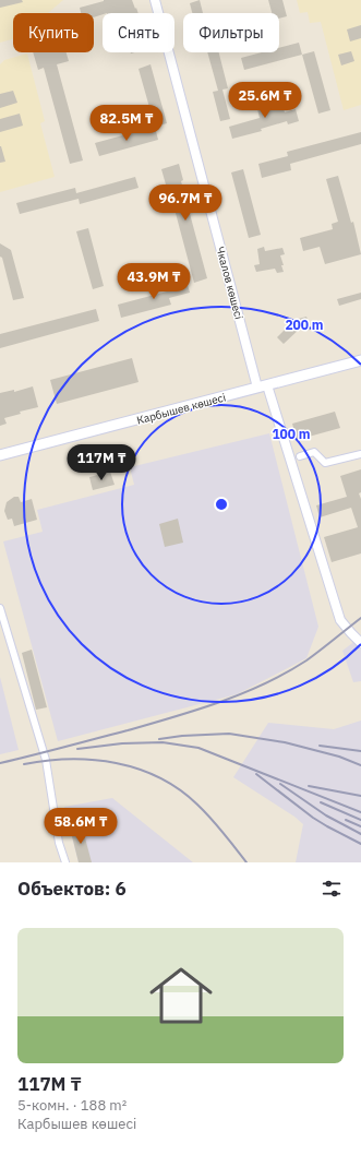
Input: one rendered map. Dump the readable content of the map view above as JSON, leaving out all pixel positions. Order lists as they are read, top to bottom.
{
  "streets": {
    "main road": ["Карбышев көшесі"],
    "street": ["Чкалов көшесі"]
  },
  "crossings": [
    ["Чкалов көшесі", "Карбышев көшесі"]
  ],
  "page": {
    "chip": ["Купить", "Снять", "Фильтры"],
    "price": [
      "25.6M ₸",
      "82.5M ₸",
      "96.7M ₸",
      "43.9M ₸",
      "117M ₸",
      "58.6M ₸"
    ],
    "heading": "Объектов: 6",
    "list": [
      {
        "name": "117M ₸",
        "note": "5-комн. · 188 m² · Карбышев көшесі"
      }
    ]
  },
  "rings": ["200 m", "100 m"]
}
